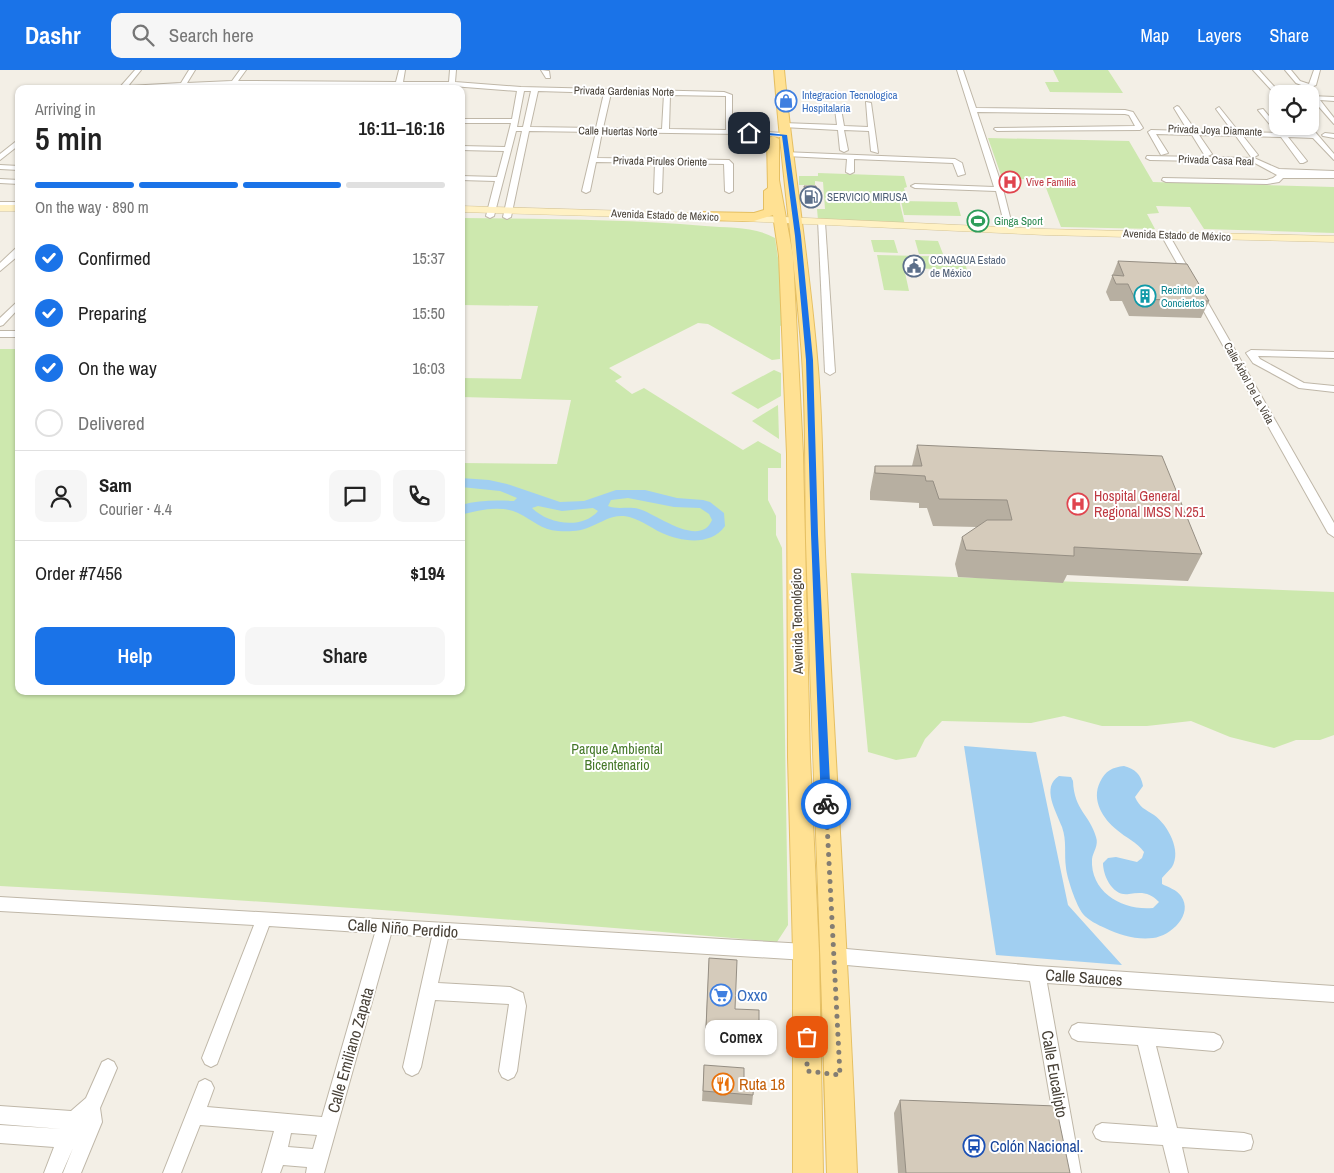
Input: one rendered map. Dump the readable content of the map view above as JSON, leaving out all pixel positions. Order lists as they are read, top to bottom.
{
  "streets": {
    "main road": ["Avenida Estado de México", "Avenida Tecnológico"],
    "street": [
      "Privada Gardenias Norte",
      "Privada Joya Diamante",
      "Calle Huertas Norte",
      "Privada Casa Real",
      "Privada Pirules Oriente",
      "Calle Árbol De La Vida",
      "Calle Niño Perdido",
      "Calle Sauces",
      "Calle Emiliano Zapata",
      "Calle Eucalipto"
    ]
  },
  "crossings": [
    ["Privada Gardenias Norte", "Calle Huertas Norte"],
    ["Calle Huertas Norte", "Avenida Tecnológico"],
    ["Avenida Estado de México", "Calle Árbol De La Vida"],
    ["Avenida Estado de México", "Avenida Tecnológico"],
    ["Avenida Tecnológico", "Calle Niño Perdido"],
    ["Avenida Tecnológico", "Calle Sauces"],
    ["Calle Niño Perdido", "Calle Emiliano Zapata"],
    ["Calle Sauces", "Calle Eucalipto"]
  ],
  "parks": ["Parque Ambiental Bicentenario"],
  "places": {
    "shop": ["Integracion Tecnologica Hospitalaria"],
    "hospital": ["Vive Familia", "Hospital General Regional IMSS N.251"],
    "fuel station": ["SERVICIO MIRUSA"],
    "sports": ["Ginga Sport"],
    "public building": ["CONAGUA Estado de México"],
    "building": ["Recinto de Conciertos"],
    "supermarket": ["Oxxo"],
    "other": ["Comex"],
    "restaurant": ["Ruta 18"],
    "bus stop": ["Colón Nacional."]
  },
  "page": {
    "header": "Dashr",
    "search": "Search here",
    "nav": ["Map", "Layers", "Share"],
    "heading": ["5 min", "Arriving in", "16:11–16:16"],
    "panel": [
      "Sam",
      "Courier · 4.4",
      "Order #7456",
      "$194"
    ],
    "bar": "On the way · 890 m",
    "list": [
      ["Confirmed", "15:37"],
      ["Preparing", "15:50"],
      ["On the way", "16:03"],
      "Delivered"
    ],
    "buttons": ["Help", "Share"],
    "bubble": "Comex"
  }
}
